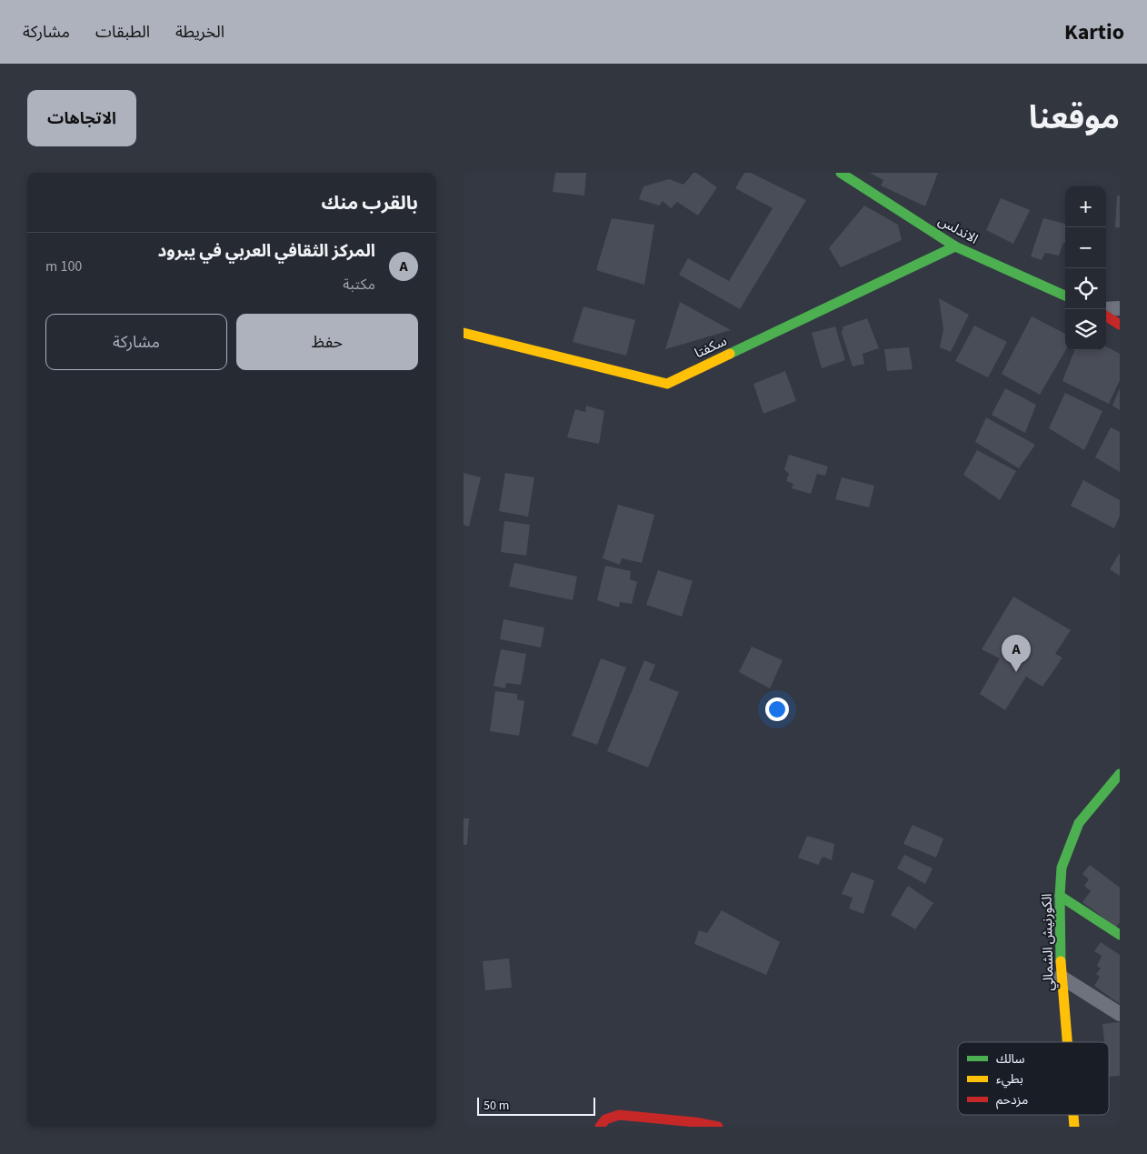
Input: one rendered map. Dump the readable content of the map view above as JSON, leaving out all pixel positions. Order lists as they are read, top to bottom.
{
  "streets": {
    "street": ["الاندلس", "سكفتا", "الكورنيش الشمالي"]
  },
  "crossings": [
    ["الاندلس", "سكفتا"]
  ],
  "legend": ["سالك", "بطيء", "مزدحم"],
  "scale_bar": "50 m",
  "page": {
    "header": "Kartio",
    "nav": ["الخريطة", "الطبقات", "مشاركة"],
    "title": "موقعنا",
    "buttons": [
      "الاتجاهات",
      ["حفظ", "مشاركة"]
    ],
    "heading": "بالقرب منك",
    "map_buttons": ["+", "−"],
    "list": [
      {
        "mark": "A",
        "name": "المركز الثقافي العربي في يبرود",
        "note": "مكتبة",
        "value": "100 m"
      }
    ],
    "pins": "A",
    "scale": "50 m"
  }
}
